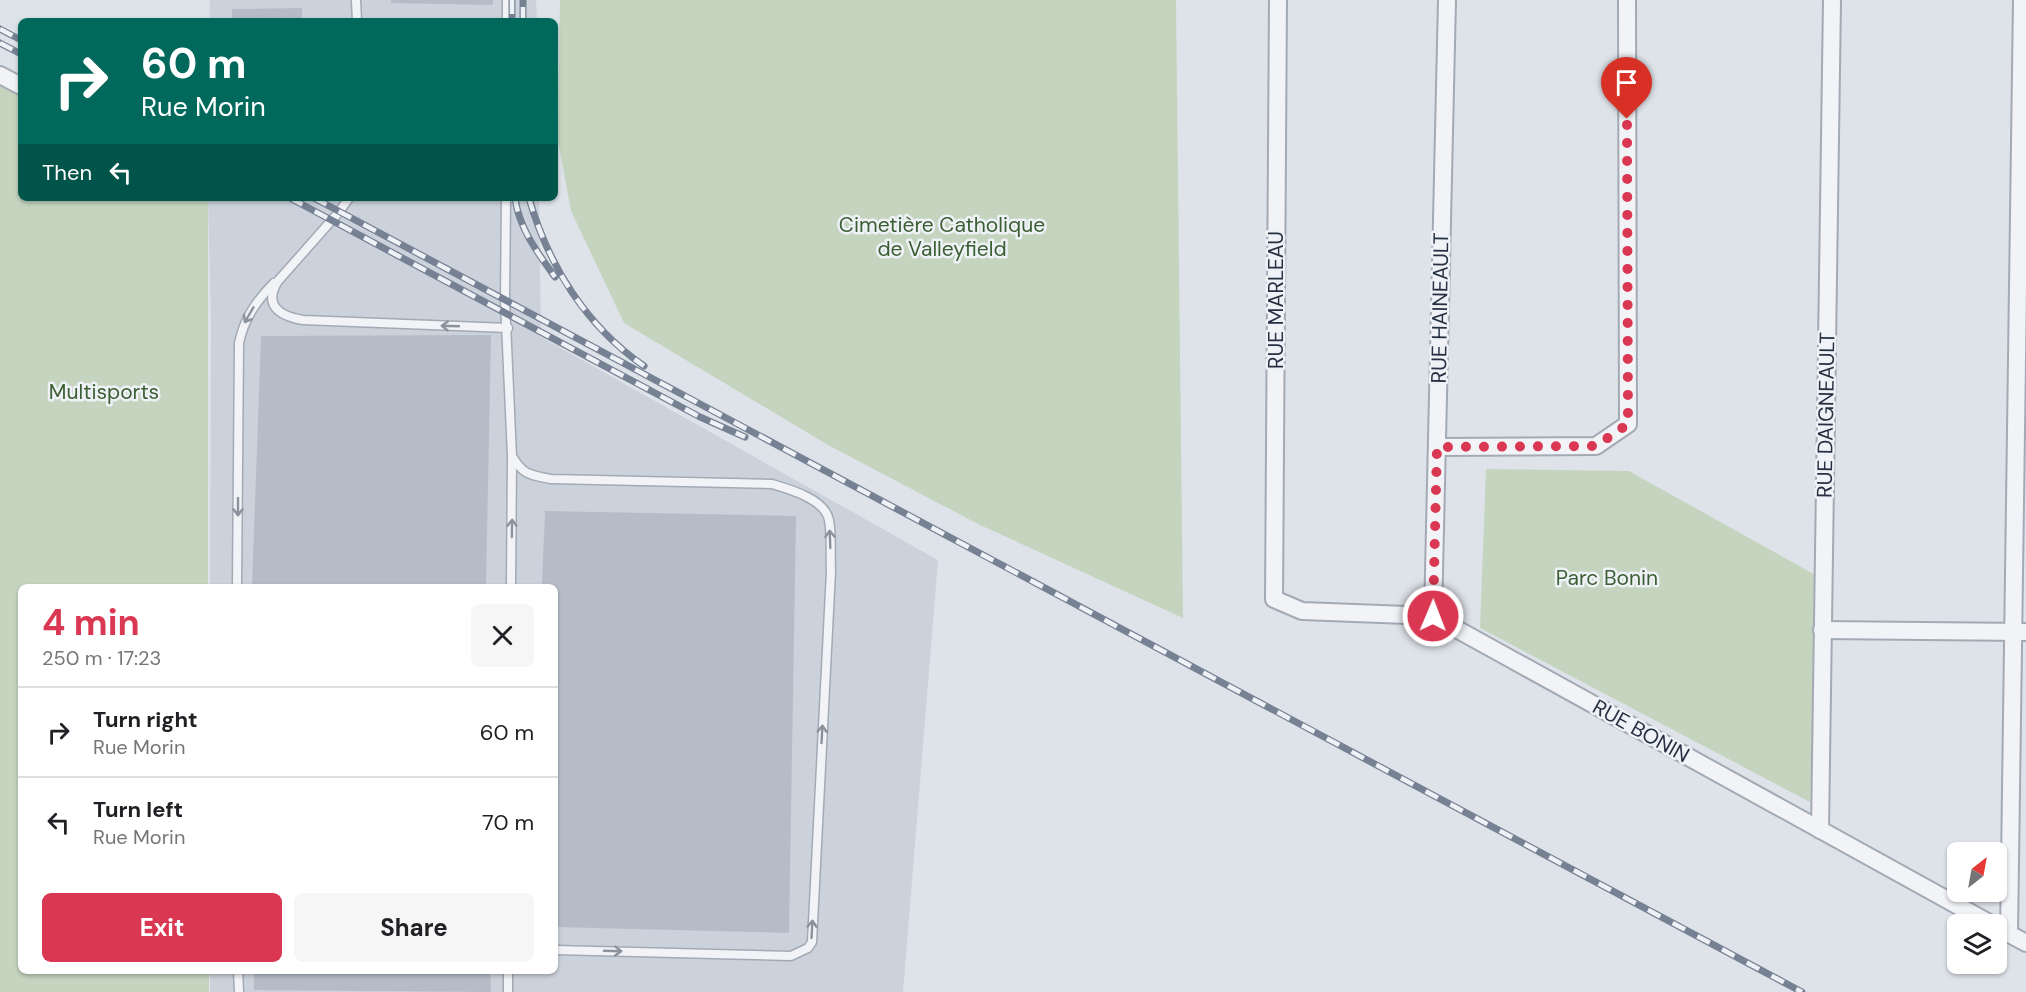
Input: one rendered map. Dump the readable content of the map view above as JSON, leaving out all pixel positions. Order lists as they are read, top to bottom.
{
  "streets": {
    "street": [
      "RUE MARLEAU",
      "RUE HAINEAULT",
      "RUE DAIGNEAULT",
      "RUE BONIN"
    ]
  },
  "crossings": [
    ["RUE MARLEAU", "RUE BONIN"],
    ["RUE HAINEAULT", "RUE BONIN"],
    ["RUE DAIGNEAULT", "RUE BONIN"]
  ],
  "parks": ["Cimetière Catholique de Valleyfield", "Multisports", "Parc Bonin"],
  "north": "top right",
  "page": {
    "turn": ["60 m", "Rue Morin"],
    "then": "Then",
    "heading": ["4 min", "250 m · 17:23"],
    "list": [
      {
        "name": "Turn right",
        "note": "Rue Morin",
        "value": "60 m"
      },
      {
        "name": "Turn left",
        "note": "Rue Morin",
        "value": "70 m"
      }
    ],
    "buttons": ["Exit", "Share"]
  }
}
